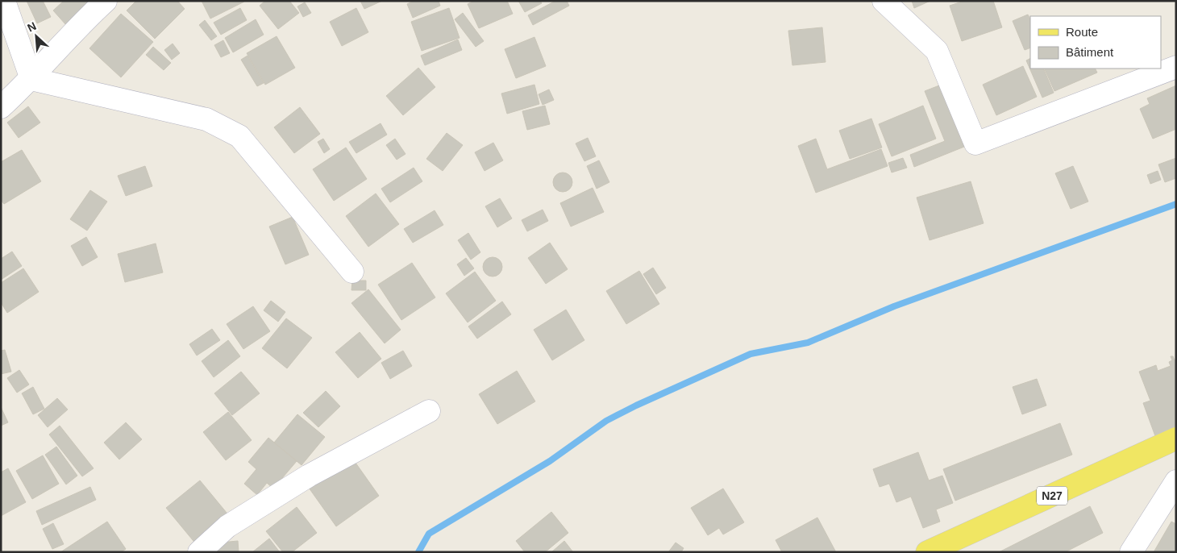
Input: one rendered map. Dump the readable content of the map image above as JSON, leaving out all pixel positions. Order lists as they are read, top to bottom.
{
  "streets": {
    "main road": ["N27"]
  },
  "legend": ["Route", "Bâtiment"],
  "north": "top left"
}
